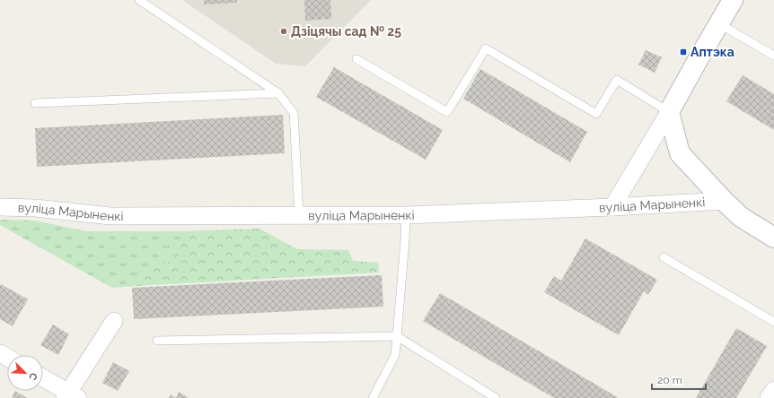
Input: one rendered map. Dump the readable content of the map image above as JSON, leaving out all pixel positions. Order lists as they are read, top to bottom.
{
  "streets": {
    "street": ["вуліца Марыненкі"]
  },
  "places": {
    "other": ["Дзіцячы сад № 25"],
    "transit": ["Аптэка"]
  },
  "scale_bar": "20 m",
  "north": "bottom right"
}
